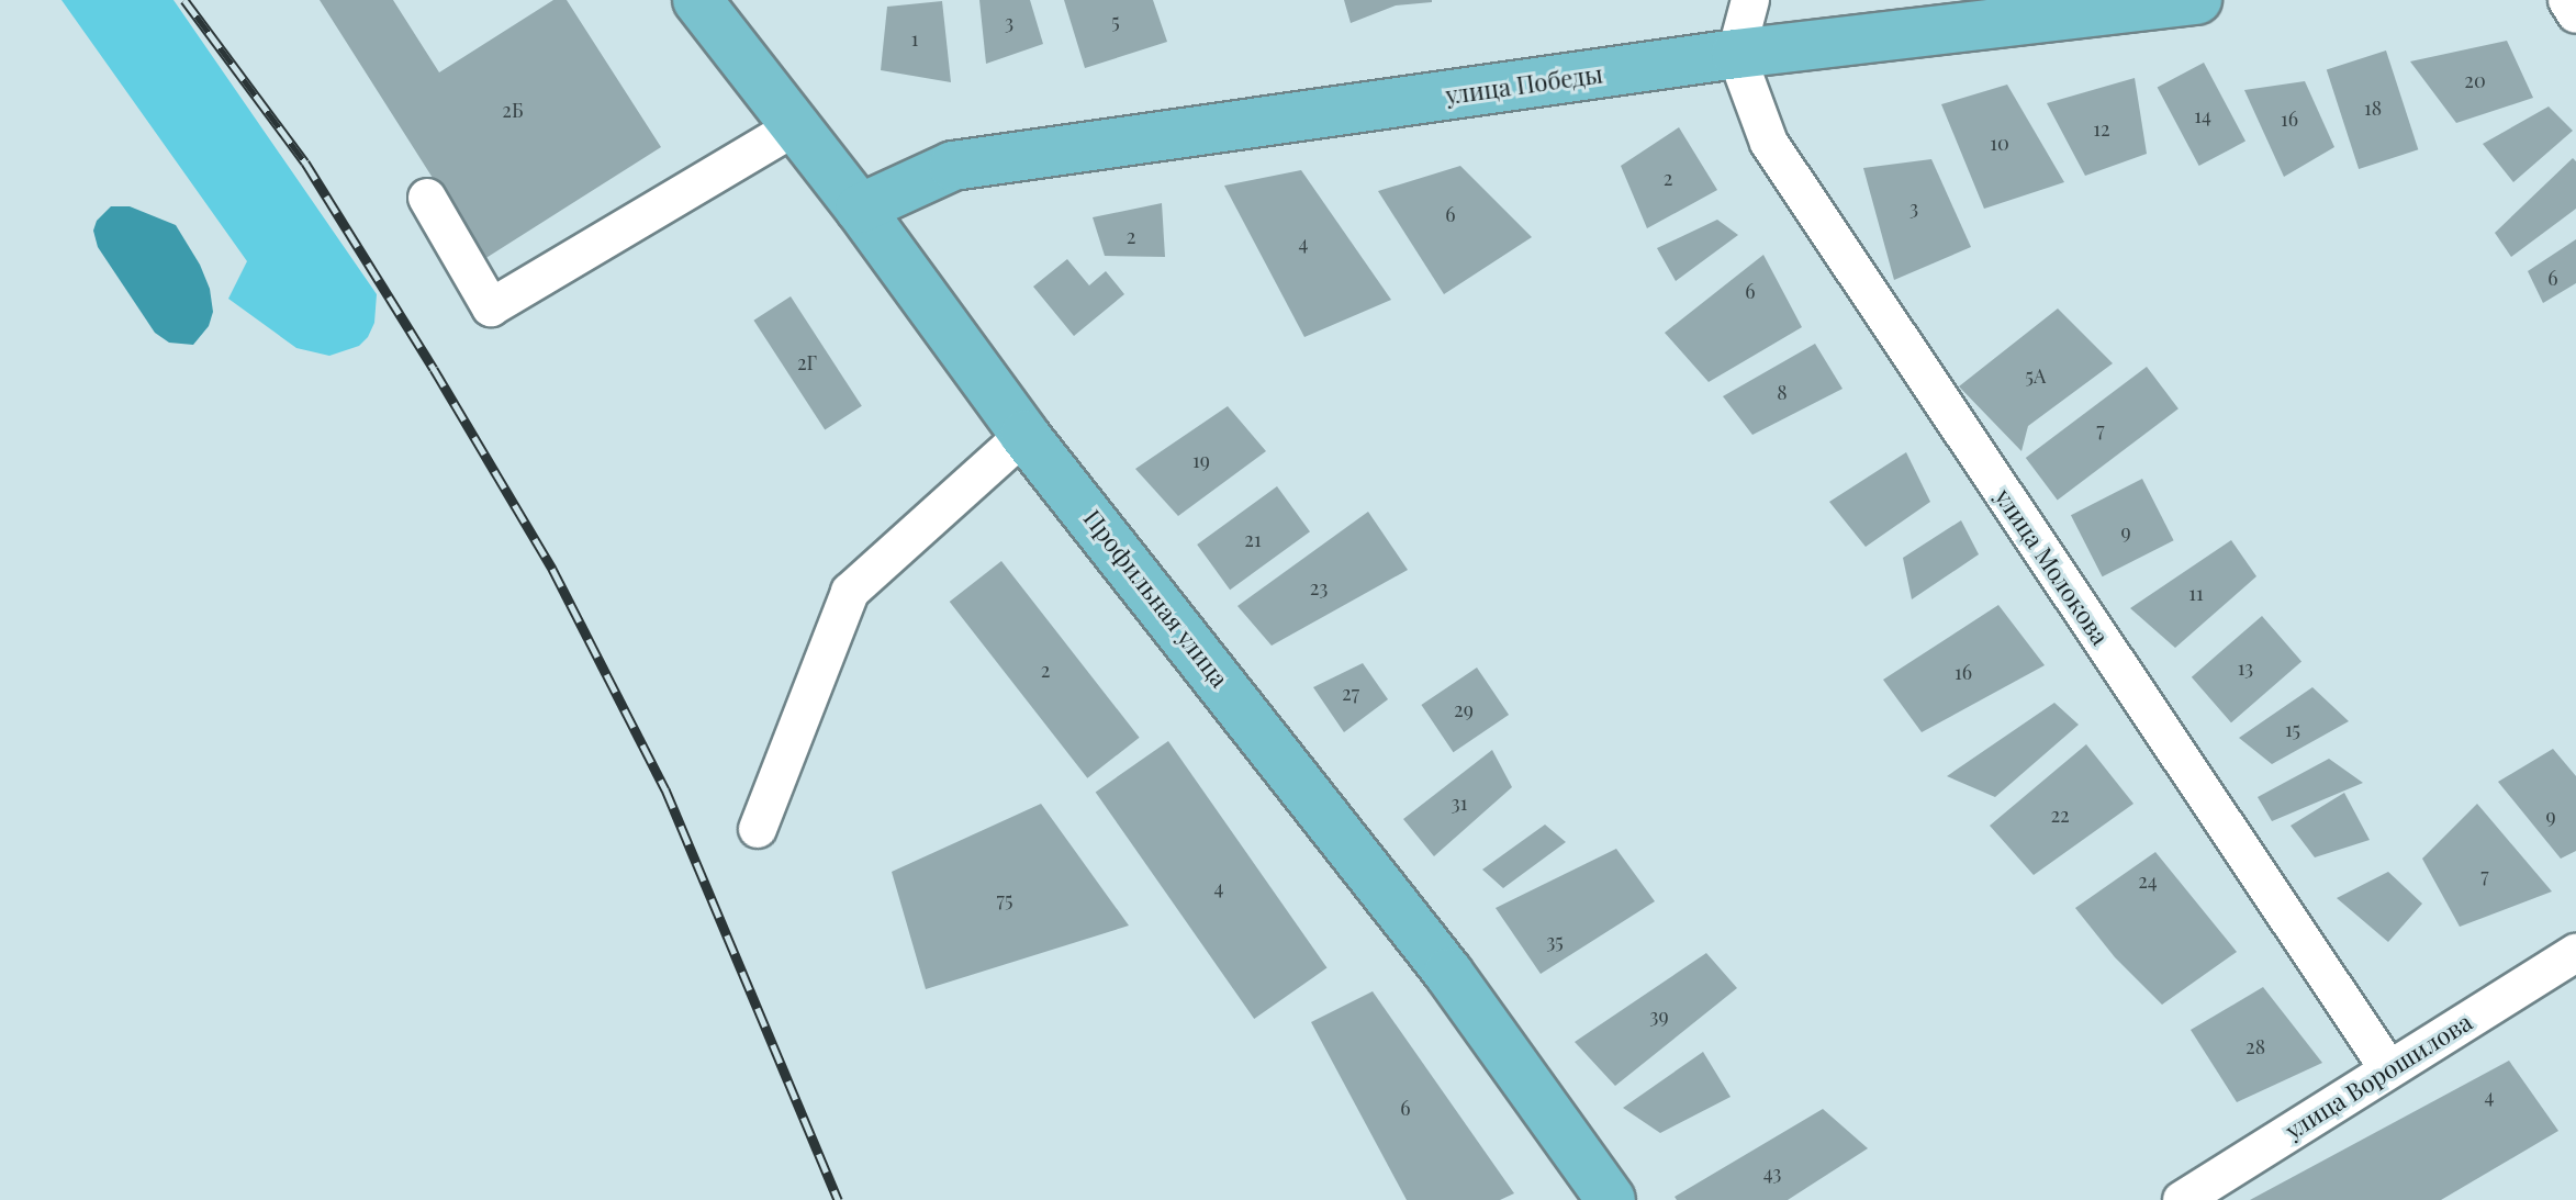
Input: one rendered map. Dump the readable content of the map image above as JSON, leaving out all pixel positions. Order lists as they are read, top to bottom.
{
  "streets": {
    "main road": ["улица Победы", "Профильная улица"],
    "street": ["улица Молокова", "улица Ворошилова"]
  },
  "crossings": [
    ["улица Победы", "улица Молокова"],
    ["улица Победы", "Профильная улица"],
    ["улица Молокова", "улица Ворошилова"]
  ],
  "house_numbers": [
    "5",
    "3",
    "1",
    "20",
    "18",
    "2Б",
    "14",
    "16",
    "12",
    "10",
    "2",
    "3",
    "6",
    "2",
    "4",
    "6",
    "6",
    "2Г",
    "5А",
    "8",
    "7",
    "19",
    "9",
    "21",
    "23",
    "11",
    "13",
    "2",
    "16",
    "27",
    "29",
    "15",
    "31",
    "22",
    "9",
    "7",
    "24",
    "4",
    "75",
    "35",
    "39",
    "28",
    "4",
    "6",
    "43"
  ]
}
